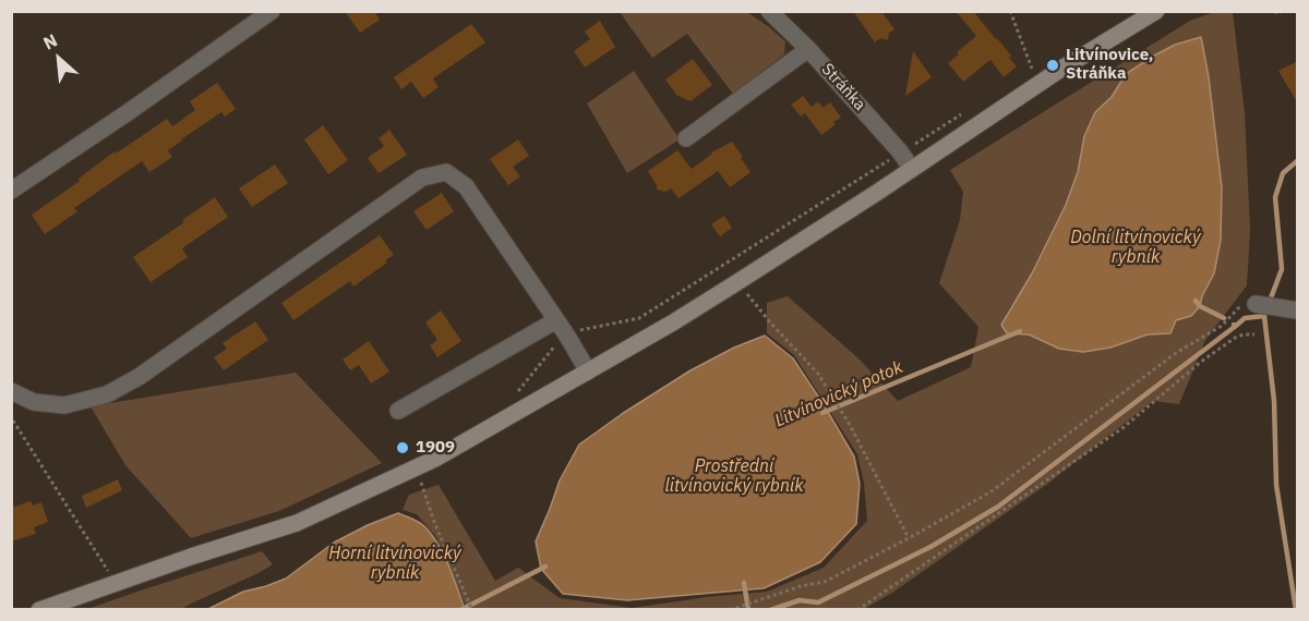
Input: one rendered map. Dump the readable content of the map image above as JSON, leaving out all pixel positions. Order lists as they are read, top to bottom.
{
  "streets": {
    "street": ["Stráňka"]
  },
  "water": [
    "Dolní litvínovický rybník",
    "Litvínovický potok",
    "Prostřední litvínovický rybník",
    "Horní litvínovický rybník"
  ],
  "places": ["Litvínovice, Stráňka", "1909"],
  "north": "top left"
}
